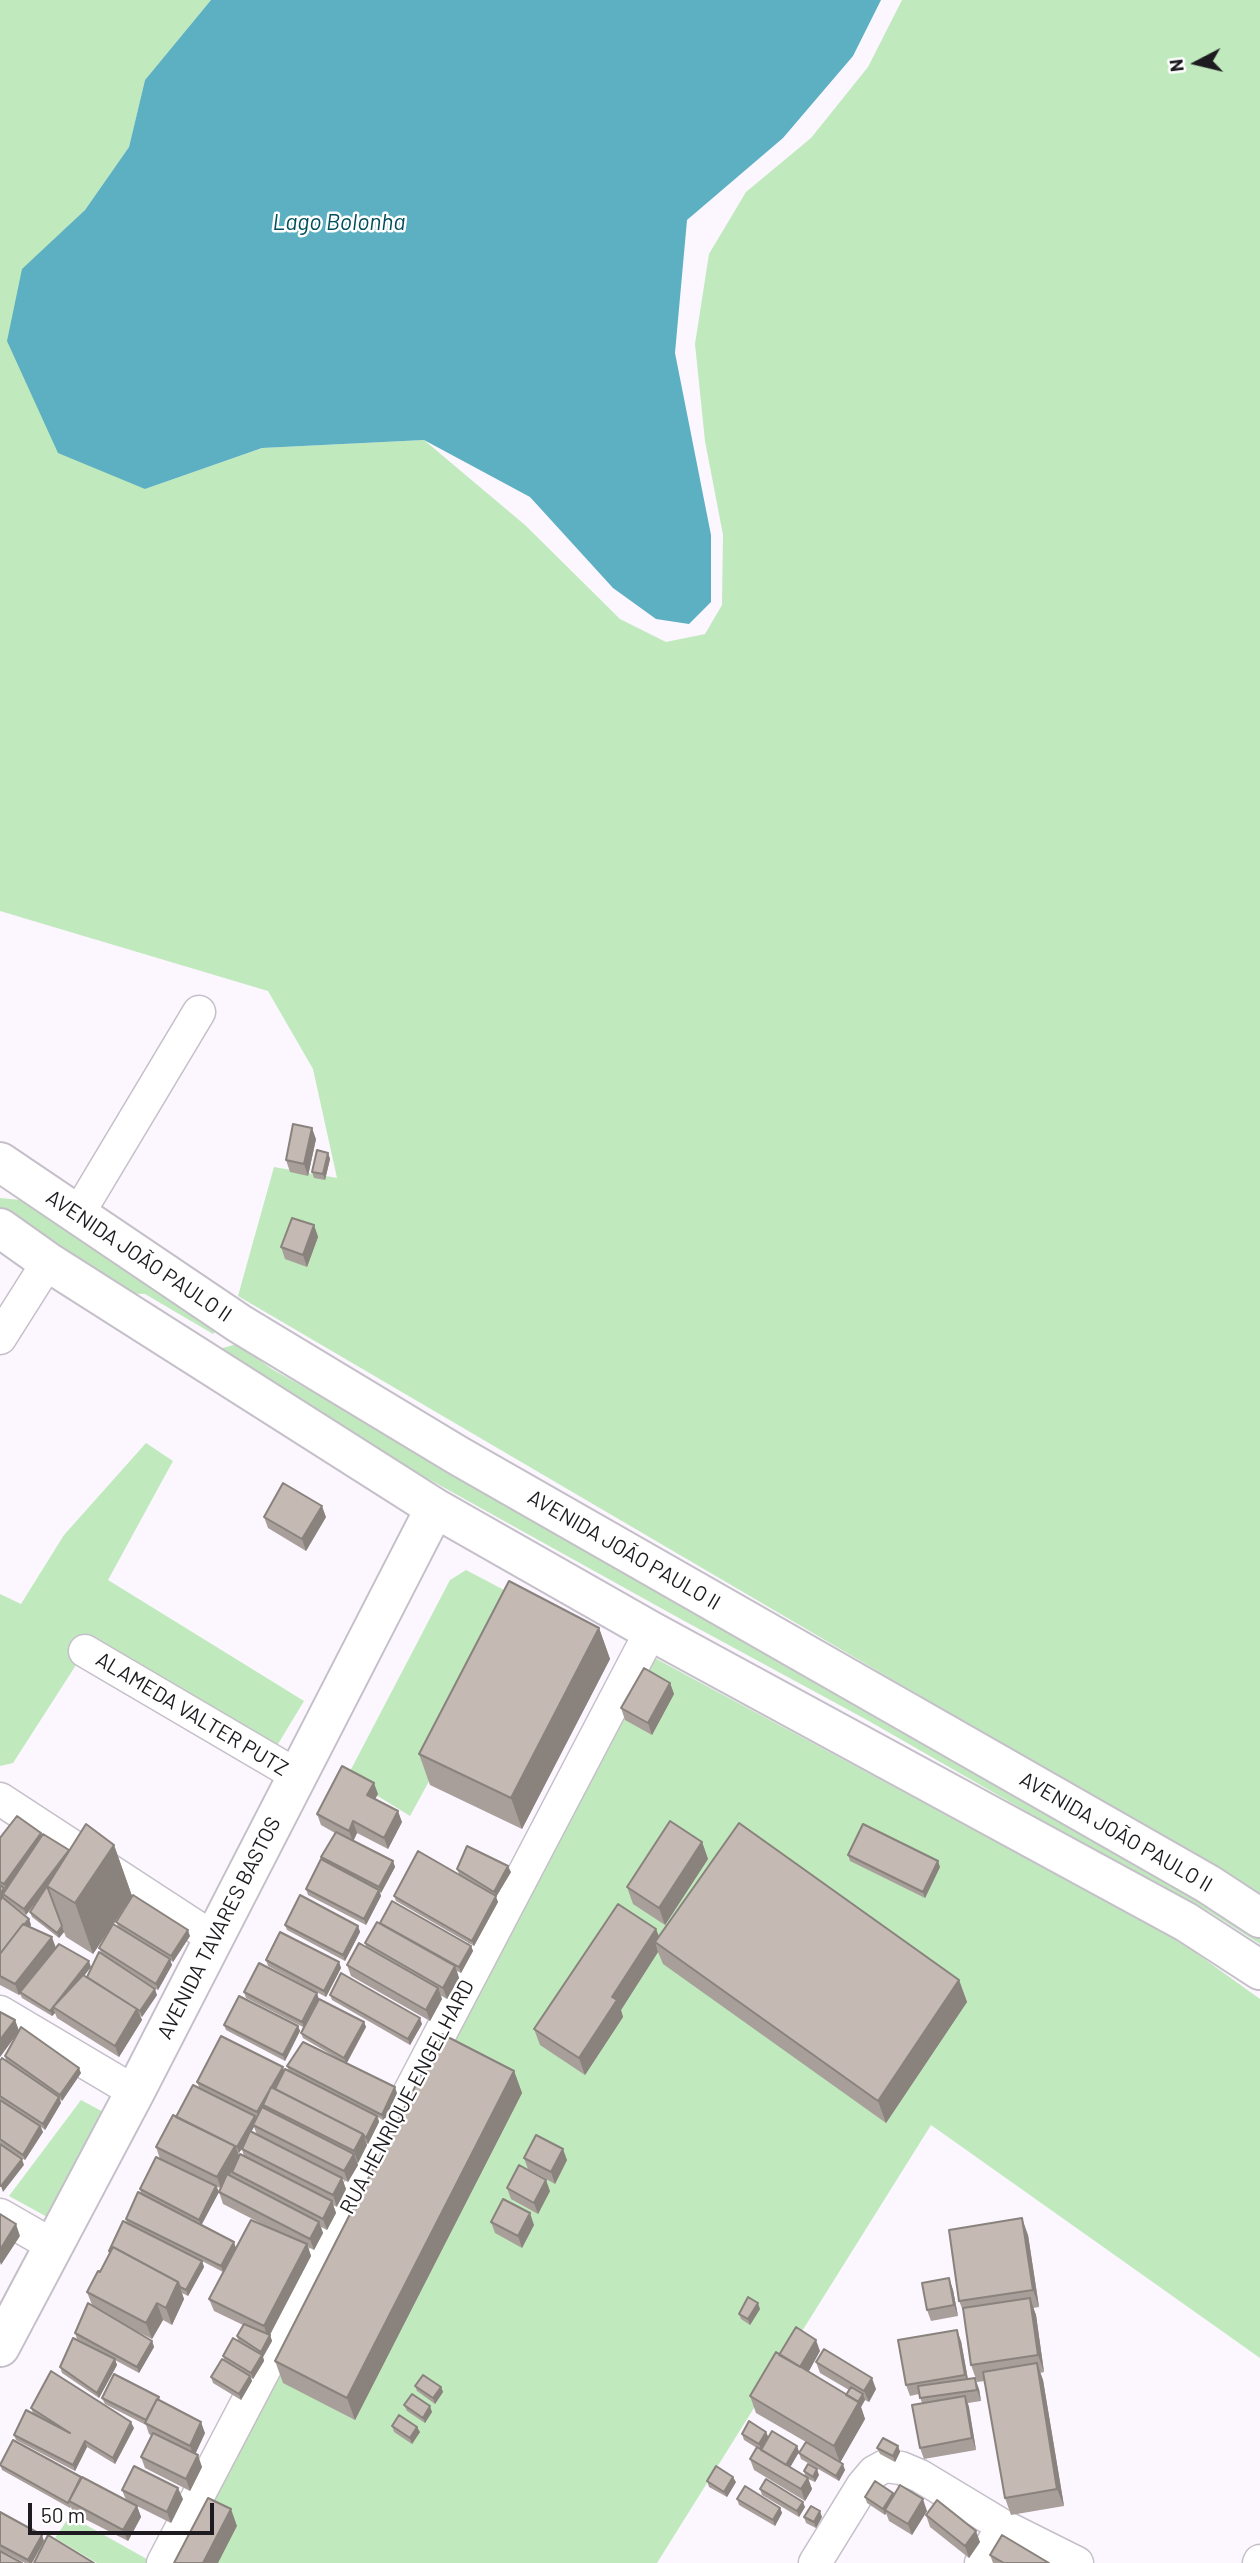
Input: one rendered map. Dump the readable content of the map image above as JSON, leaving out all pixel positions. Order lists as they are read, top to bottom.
{
  "streets": {
    "main road": ["AVENIDA JOÃO PAULO II", "AVENIDA TAVARES BASTOS"],
    "street": ["ALAMEDA VALTER PUTZ", "RUA HENRIQUE ENGELHARD"]
  },
  "crossings": [
    ["AVENIDA JOÃO PAULO II", "AVENIDA TAVARES BASTOS"],
    ["AVENIDA JOÃO PAULO II", "RUA HENRIQUE ENGELHARD"],
    ["ALAMEDA VALTER PUTZ", "AVENIDA TAVARES BASTOS"]
  ],
  "water": ["Lago Bolonha"],
  "scale_bar": "50 m",
  "north": "left"
}
